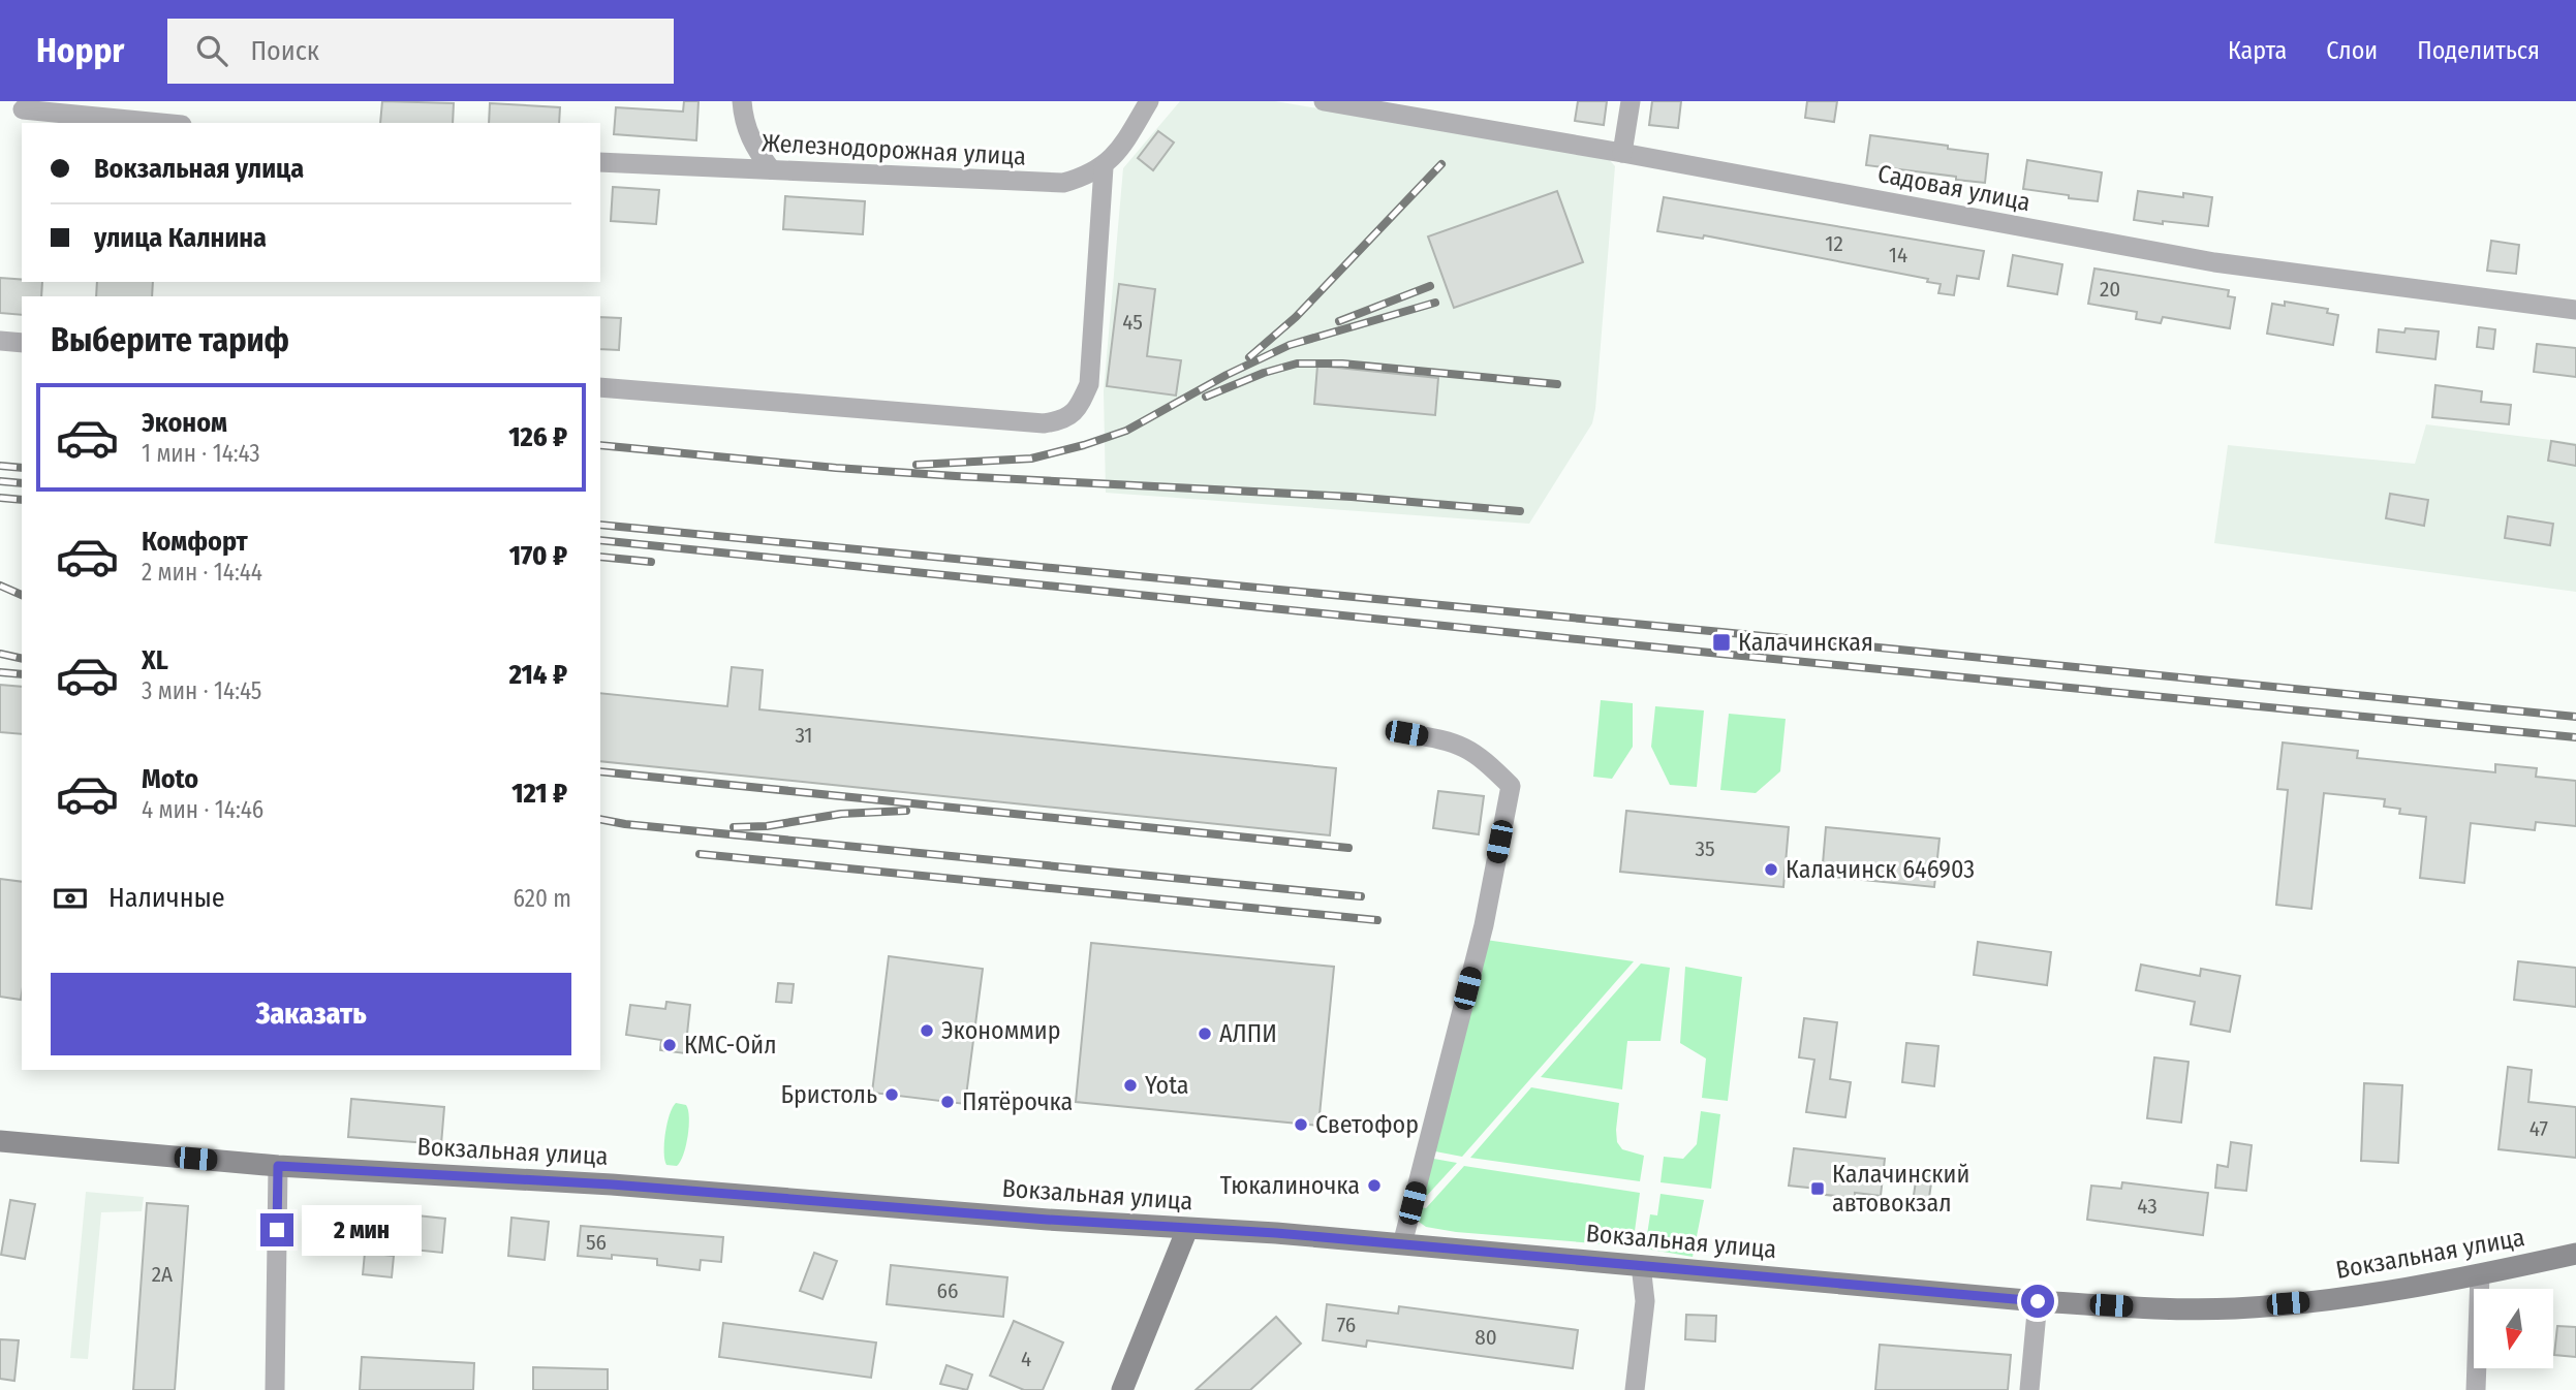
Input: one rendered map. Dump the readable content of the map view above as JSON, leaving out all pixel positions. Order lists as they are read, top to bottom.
{
  "streets": {
    "main road": ["Вокзальная улица"],
    "street": ["Железнодорожная улица", "Садовая улица"]
  },
  "places": {
    "transit": ["Калачинская", "Калачинский автовокзал"],
    "other": [
      "Калачинск 646903",
      "Экономмир",
      "АЛПИ",
      "КМС-Ойл",
      "Yota",
      "Бристоль",
      "Пятёрочка",
      "Светофор",
      "Тюкалиночка"
    ]
  },
  "house_numbers": [
    "12",
    "14",
    "20",
    "45",
    "31",
    "35",
    "47",
    "43",
    "56",
    "2А",
    "66",
    "76",
    "80",
    "4"
  ],
  "north": "bottom",
  "page": {
    "header": "Hoppr",
    "search": "Поиск",
    "nav": ["Карта", "Слои", "Поделиться"],
    "banner": ["Вокзальная улица", "улица Калнина"],
    "heading": "Выберите тариф",
    "list": [
      {
        "name": "Эконом",
        "note": "1 мин · 14:43",
        "value": "126 ₽"
      },
      {
        "name": "Комфорт",
        "note": "2 мин · 14:44",
        "value": "170 ₽"
      },
      {
        "name": "XL",
        "note": "3 мин · 14:45",
        "value": "214 ₽"
      },
      {
        "name": "Moto",
        "note": "4 мин · 14:46",
        "value": "121 ₽"
      }
    ],
    "pay": ["Наличные", "620 m"],
    "buttons": "Заказать",
    "bubble": "2 мин"
  }
}
